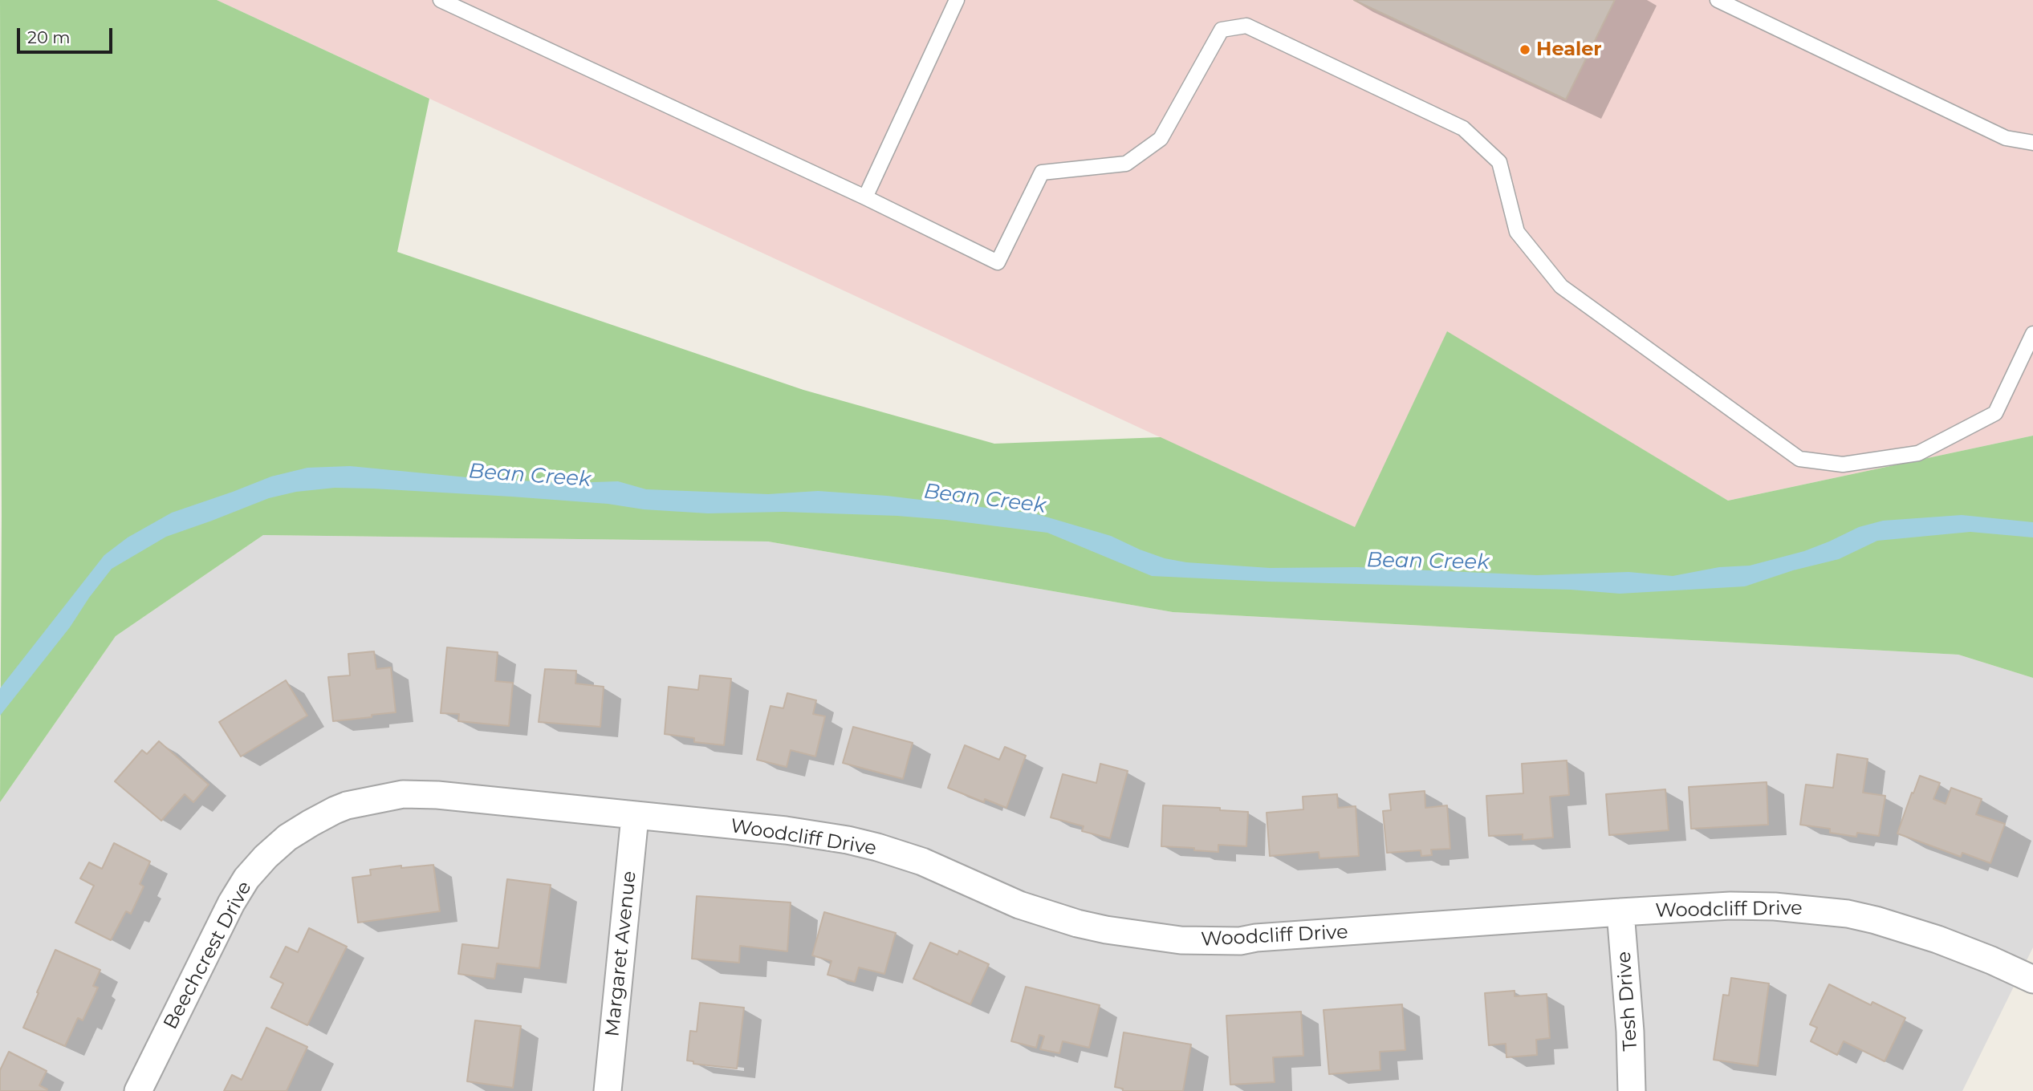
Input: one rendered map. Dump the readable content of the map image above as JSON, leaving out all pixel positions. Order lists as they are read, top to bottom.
{
  "streets": {
    "street": [
      "Woodcliff Drive",
      "Margaret Avenue",
      "Beechcrest Drive",
      "Tesh Drive"
    ]
  },
  "crossings": [
    ["Woodcliff Drive", "Margaret Avenue"],
    ["Woodcliff Drive", "Beechcrest Drive"],
    ["Woodcliff Drive", "Tesh Drive"]
  ],
  "water": ["Bean Creek"],
  "places": ["Healer"],
  "scale_bar": "20 m"
}
